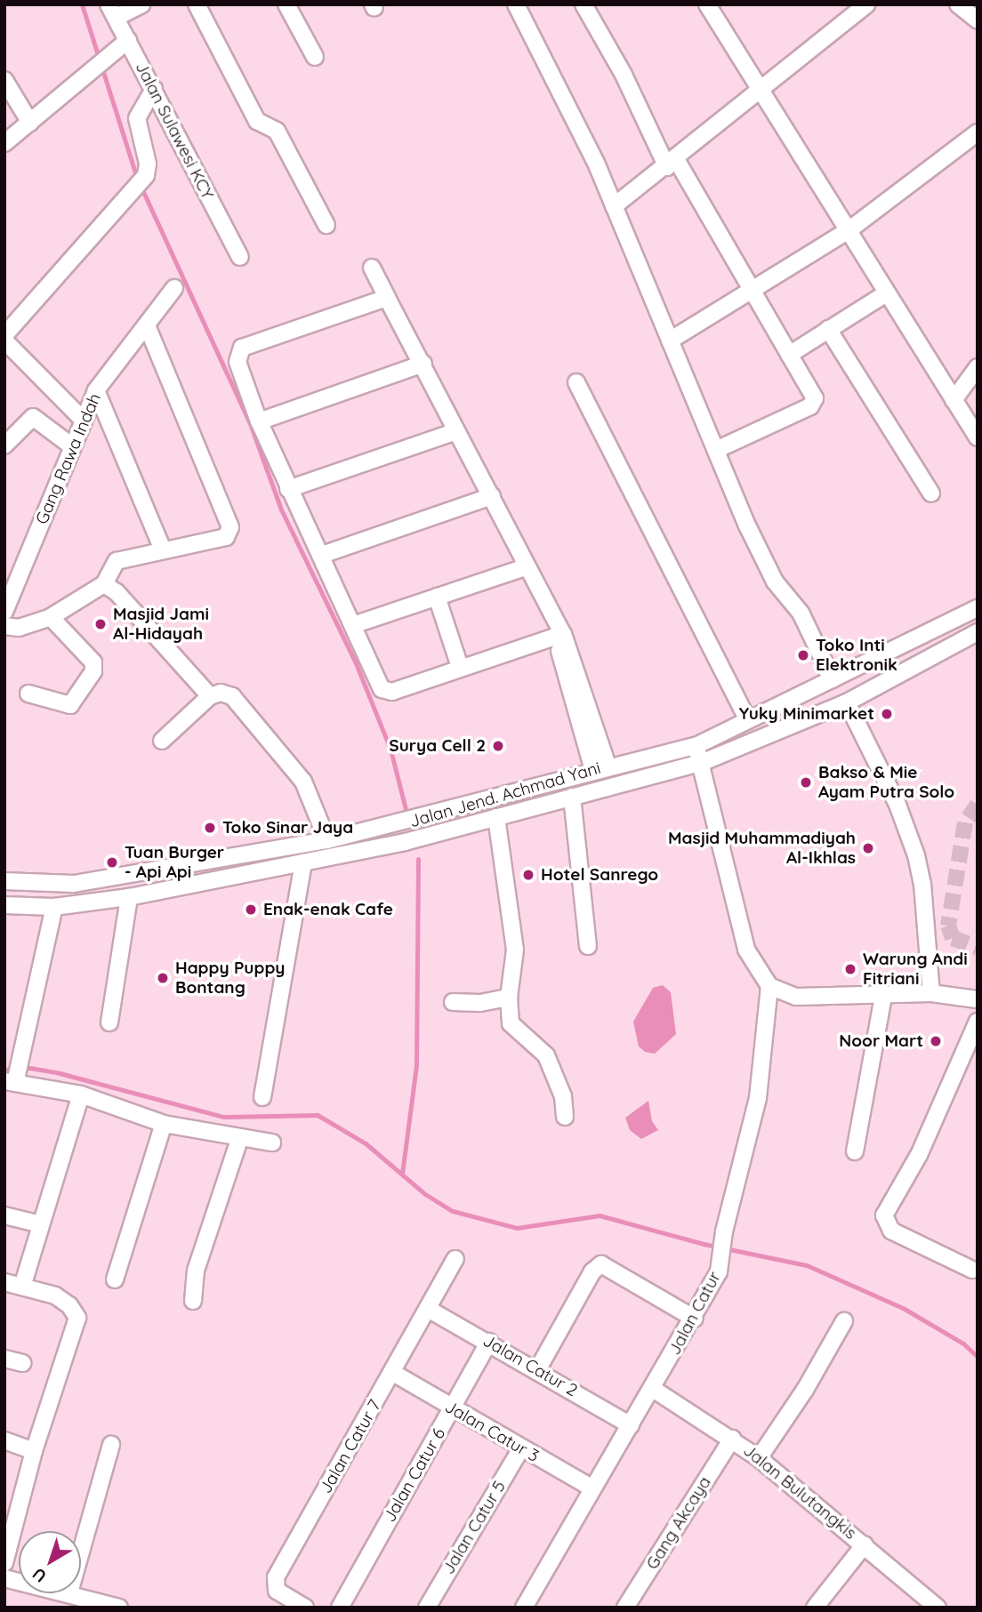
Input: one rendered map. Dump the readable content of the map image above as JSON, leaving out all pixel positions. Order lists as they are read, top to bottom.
{
  "streets": {
    "street": [
      "Jalan Sulawesi KCY",
      "Gang Rawa Indah",
      "Jalan Jend. Achmad Yani",
      "Jalan Catur",
      "Jalan Catur 2",
      "Jalan Catur 3",
      "Jalan Catur 7",
      "Jalan Catur 6",
      "Jalan Bulutangkis",
      "Gang Akcaya",
      "Jalan Catur 5"
    ]
  },
  "crossings": [
    ["Jalan Catur", "Jalan Catur 2"],
    ["Jalan Catur", "Jalan Catur 3"],
    ["Jalan Catur", "Jalan Bulutangkis"],
    ["Jalan Catur 2", "Jalan Catur 7"],
    ["Jalan Catur 2", "Jalan Catur 6"],
    ["Jalan Catur 3", "Jalan Catur 7"],
    ["Jalan Catur 3", "Jalan Catur 6"],
    ["Jalan Catur 3", "Jalan Catur 5"],
    ["Jalan Bulutangkis", "Gang Akcaya"]
  ],
  "places": [
    "Masjid Jami Al-Hidayah",
    "Toko Inti Elektronik",
    "Yuky Minimarket",
    "Surya Cell 2",
    "Bakso & Mie Ayam Putra Solo",
    "Toko Sinar Jaya",
    "Masjid Muhammadiyah Al-Ikhlas",
    "Tuan Burger - Api Api",
    "Hotel Sanrego",
    "Enak-enak Cafe",
    "Warung Andi Fitriani",
    "Happy Puppy Bontang",
    "Noor Mart"
  ],
  "north": "bottom left"
}
